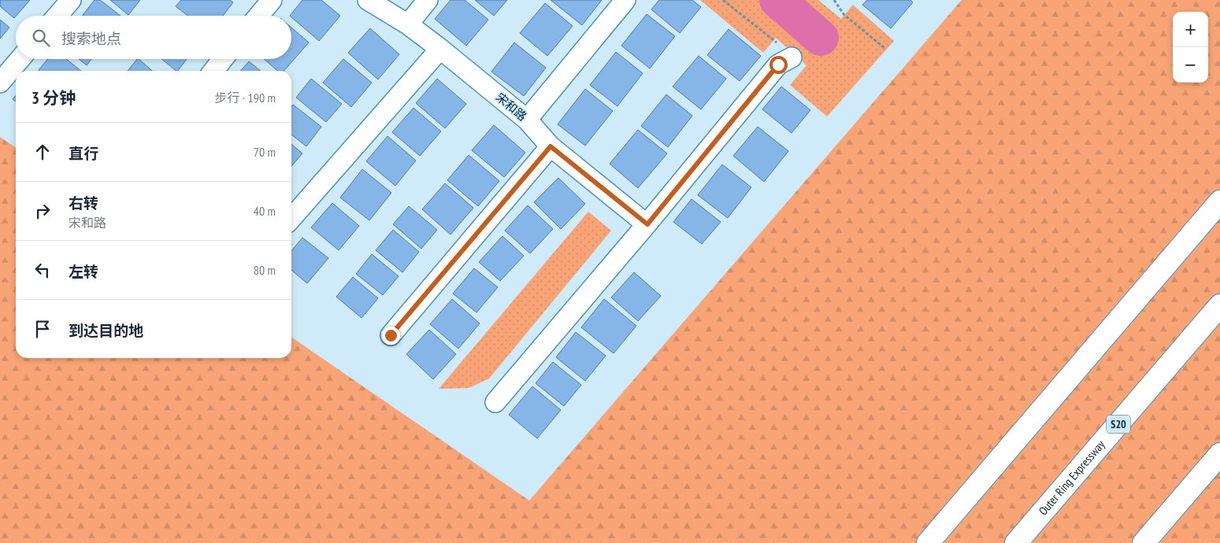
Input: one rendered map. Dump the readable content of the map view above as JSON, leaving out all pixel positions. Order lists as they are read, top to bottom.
{
  "streets": {
    "highway": ["S20", "Outer Ring Expressway"],
    "street": ["宋和路"]
  },
  "page": {
    "map_buttons": ["+", "−"],
    "search": "搜索地点",
    "heading": ["3 分钟", "步行 · 190 m"],
    "list": [
      ["直行", "70 m"],
      ["右转", "宋和路", "40 m"],
      ["左转", "80 m"],
      "到达目的地"
    ]
  }
}
